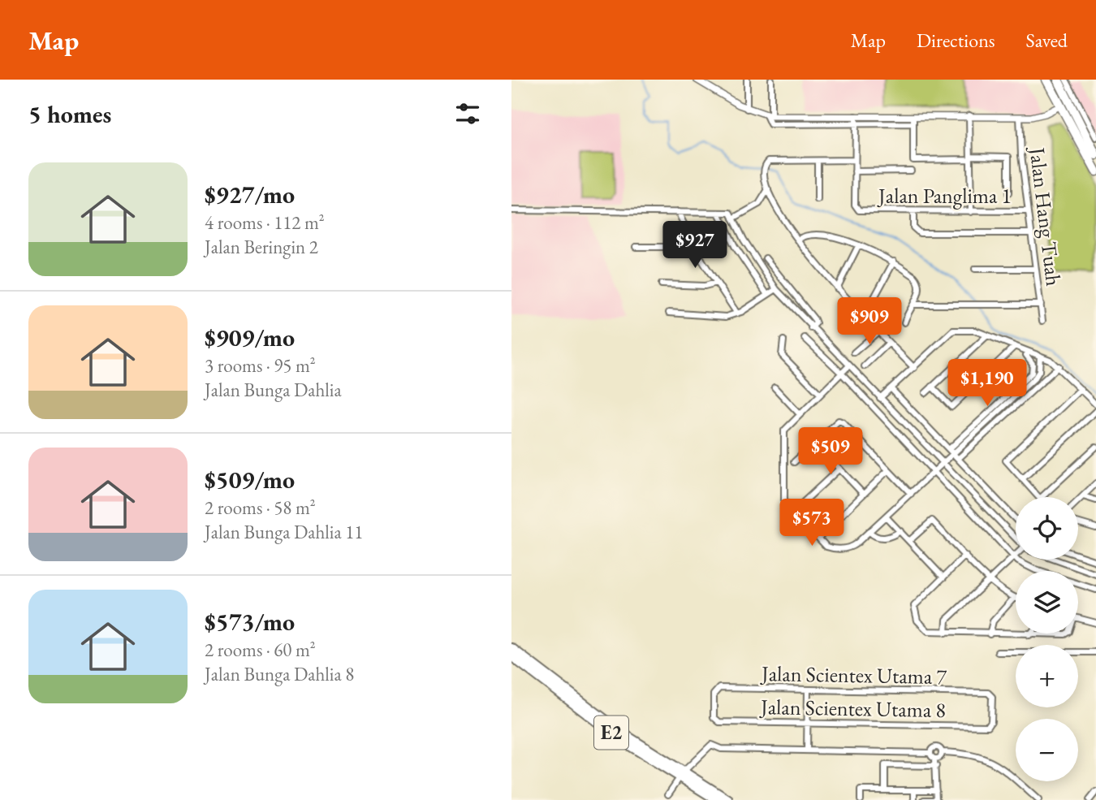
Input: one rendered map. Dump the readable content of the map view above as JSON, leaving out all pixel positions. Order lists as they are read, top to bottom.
{
  "streets": {
    "highway": ["E2"],
    "street": [
      "Jalan Panglima 1",
      "Jalan Hang Tuah",
      "Jalan Scientex Utama 7",
      "Jalan Scientex Utama 8"
    ]
  },
  "crossings": [
    ["Jalan Panglima 1", "Jalan Hang Tuah"],
    ["Jalan Scientex Utama 7", "Jalan Scientex Utama 8"]
  ],
  "page": {
    "header": "Map",
    "nav": ["Map", "Directions", "Saved"],
    "heading": "5 homes",
    "list": [
      {
        "name": "$927/mo",
        "note": "4 rooms · 112 m² · Jalan Beringin 2"
      },
      {
        "name": "$909/mo",
        "note": "3 rooms · 95 m² · Jalan Bunga Dahlia"
      },
      {
        "name": "$509/mo",
        "note": "2 rooms · 58 m² · Jalan Bunga Dahlia 11"
      },
      {
        "name": "$573/mo",
        "note": "2 rooms · 60 m² · Jalan Bunga Dahlia 8"
      }
    ],
    "price": [
      "$927",
      "$909",
      "$1,190",
      "$509",
      "$573"
    ],
    "map_buttons": ["+", "−"]
  }
}
